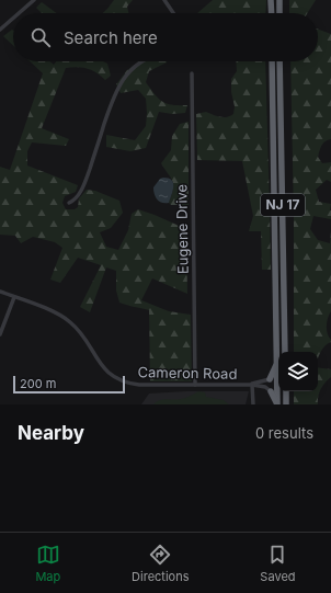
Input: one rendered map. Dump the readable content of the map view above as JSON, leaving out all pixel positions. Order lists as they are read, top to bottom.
{
  "streets": {
    "highway": ["NJ 17"],
    "street": ["Eugene Drive", "Cameron Road"]
  },
  "crossings": [
    ["Eugene Drive", "Cameron Road"]
  ],
  "scale_bar": "200 m",
  "page": {
    "search": "Search here",
    "scale": "200 m",
    "heading": ["Nearby", "0 results"],
    "nav": ["Map", "Directions", "Saved"]
  }
}
